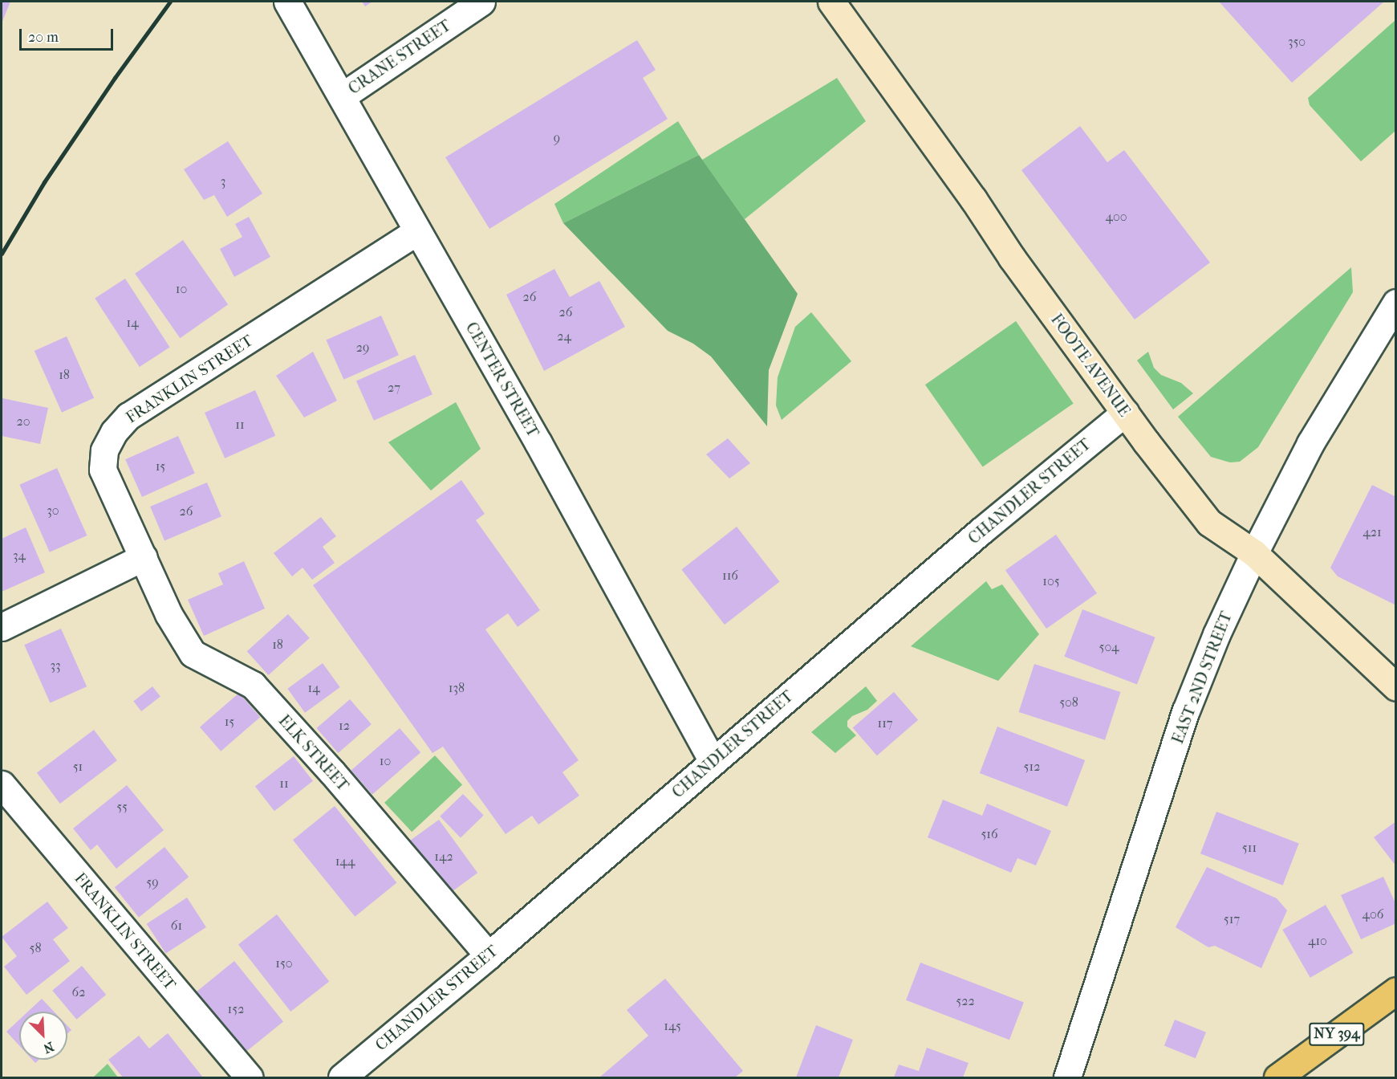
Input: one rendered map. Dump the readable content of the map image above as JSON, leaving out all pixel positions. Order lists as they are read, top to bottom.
{
  "streets": {
    "main road": ["NY 394"],
    "street": [
      "CRANE STREET",
      "FOOTE AVENUE",
      "FRANKLIN STREET",
      "CENTER STREET",
      "CHANDLER STREET",
      "EAST 2ND STREET",
      "ELK STREET"
    ]
  },
  "crossings": [
    ["CRANE STREET", "CENTER STREET"],
    ["FOOTE AVENUE", "CHANDLER STREET"],
    ["FOOTE AVENUE", "EAST 2ND STREET"],
    ["FRANKLIN STREET", "CENTER STREET"],
    ["FRANKLIN STREET", "ELK STREET"],
    ["CENTER STREET", "CHANDLER STREET"],
    ["CHANDLER STREET", "ELK STREET"]
  ],
  "house_numbers": [
    "350",
    "9",
    "3",
    "400",
    "10",
    "26",
    "26",
    "14",
    "24",
    "29",
    "18",
    "27",
    "20",
    "11",
    "15",
    "30",
    "26",
    "421",
    "34",
    "116",
    "105",
    "18",
    "504",
    "33",
    "14",
    "138",
    "508",
    "15",
    "117",
    "12",
    "10",
    "51",
    "512",
    "11",
    "55",
    "516",
    "511",
    "142",
    "144",
    "59",
    "406",
    "517",
    "61",
    "410",
    "58",
    "150",
    "62",
    "522",
    "152",
    "145"
  ],
  "scale_bar": "20 m",
  "north": "bottom right"
}
